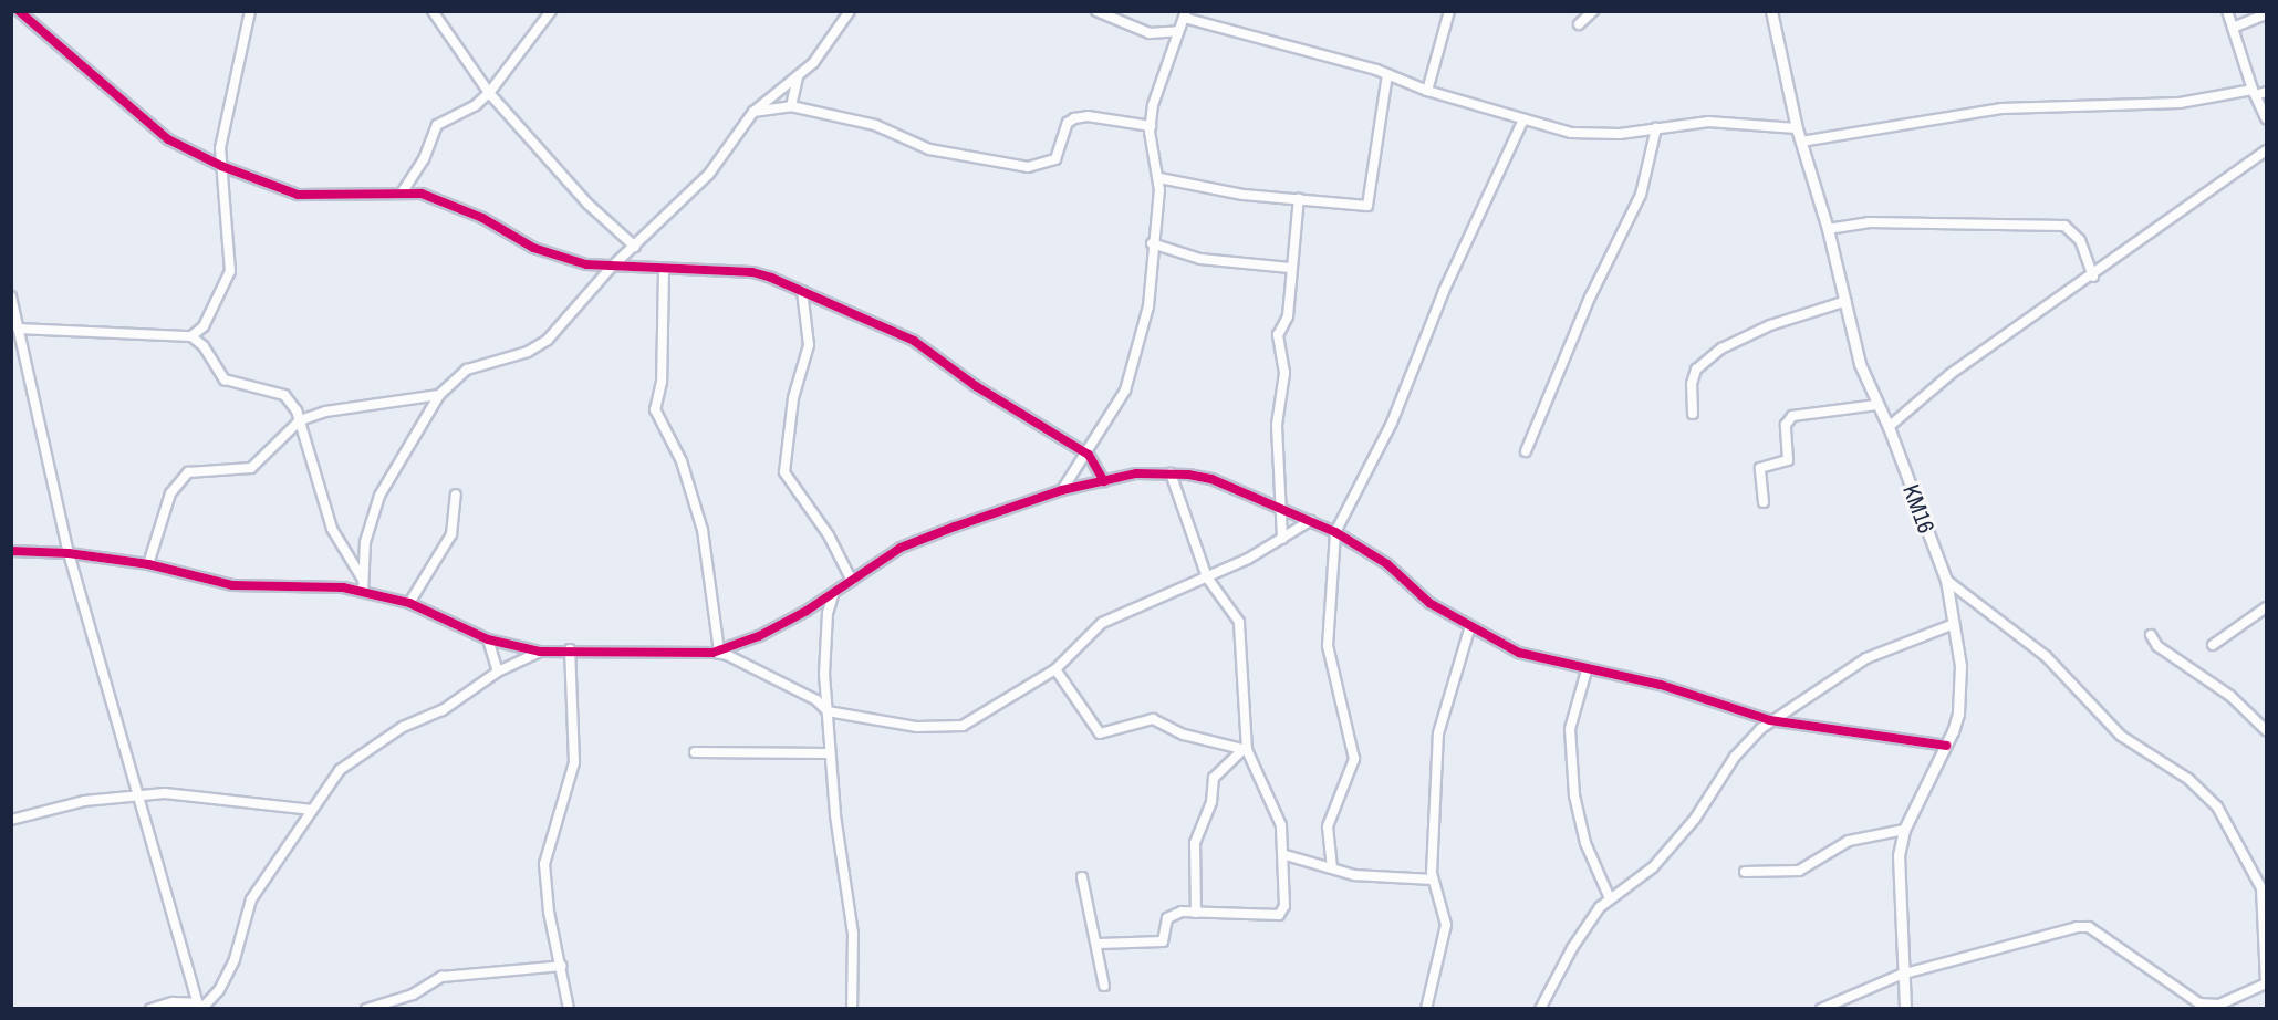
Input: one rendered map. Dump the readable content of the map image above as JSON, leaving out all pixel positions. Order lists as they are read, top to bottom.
{
  "streets": {
    "street": ["KM16"]
  }
}
